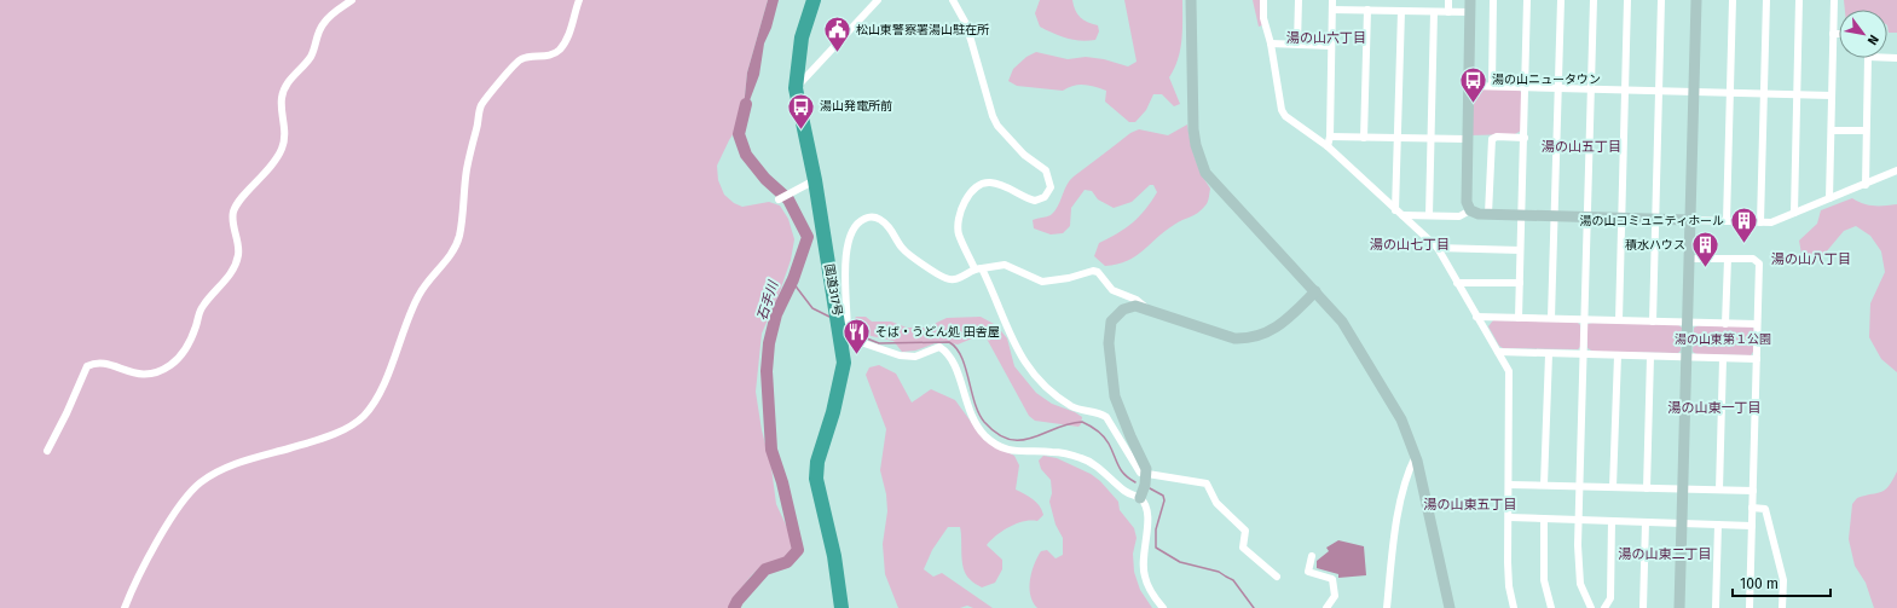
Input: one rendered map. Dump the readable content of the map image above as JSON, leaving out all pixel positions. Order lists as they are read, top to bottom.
{
  "streets": {
    "highway": ["国道317号"]
  },
  "districts": [
    "湯の山六丁目",
    "湯の山五丁目",
    "湯の山七丁目",
    "湯の山八丁目",
    "湯の山東一丁目",
    "湯の山東五丁目",
    "湯の山東二丁目"
  ],
  "water": ["石手川"],
  "parks": ["湯の山東第１公園"],
  "places": {
    "public building": ["松山東警察署湯山駐在所"],
    "bus stop": ["湯の山ニュータウン", "湯山発電所前"],
    "building": ["湯の山コミュニティホール", "積水ハウス"],
    "restaurant": ["そば・うどん処 田舎屋"]
  },
  "scale_bar": "100 m",
  "north": "bottom right"
}
